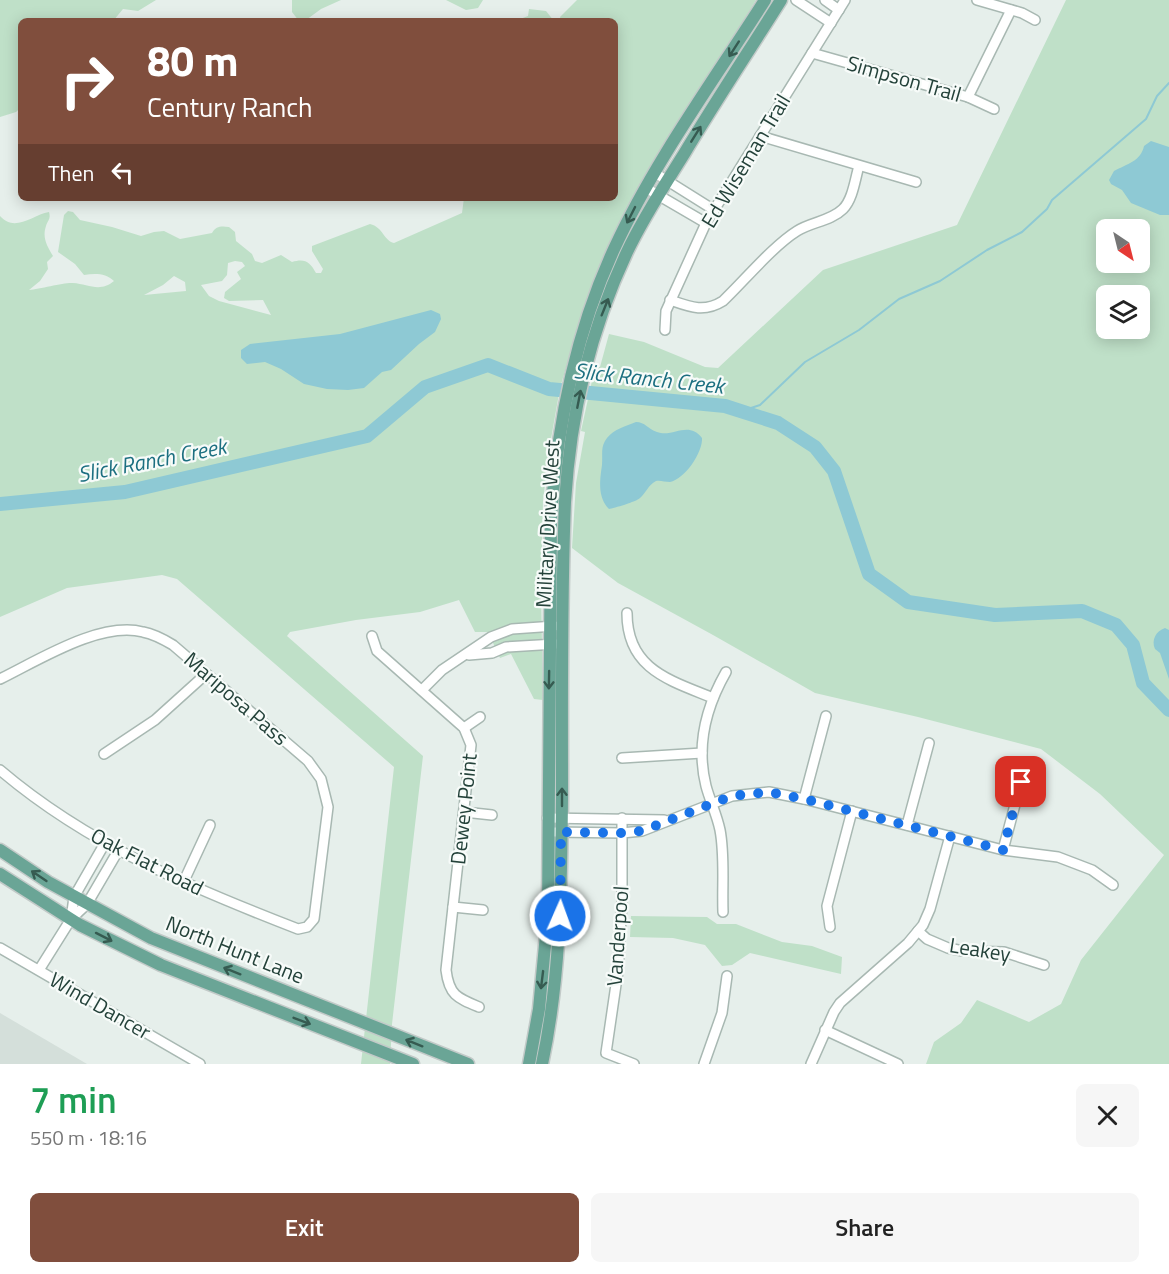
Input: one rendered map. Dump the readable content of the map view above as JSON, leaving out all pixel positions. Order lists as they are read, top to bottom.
{
  "streets": {
    "main road": ["Military Drive West", "North Hunt Lane"],
    "street": [
      "Simpson Trail",
      "Ed Wiseman Trail",
      "Mariposa Pass",
      "Dewey Point",
      "Oak Flat Road",
      "Vanderpool",
      "Leakey",
      "Wind Dancer"
    ]
  },
  "crossings": [
    ["Simpson Trail", "Ed Wiseman Trail"],
    ["Mariposa Pass", "Oak Flat Road"]
  ],
  "water": ["Slick Ranch Creek"],
  "north": "bottom right",
  "page": {
    "turn": ["80 m", "Century Ranch"],
    "then": "Then",
    "heading": ["7 min", "550 m · 18:16"],
    "buttons": ["Exit", "Share"]
  }
}
